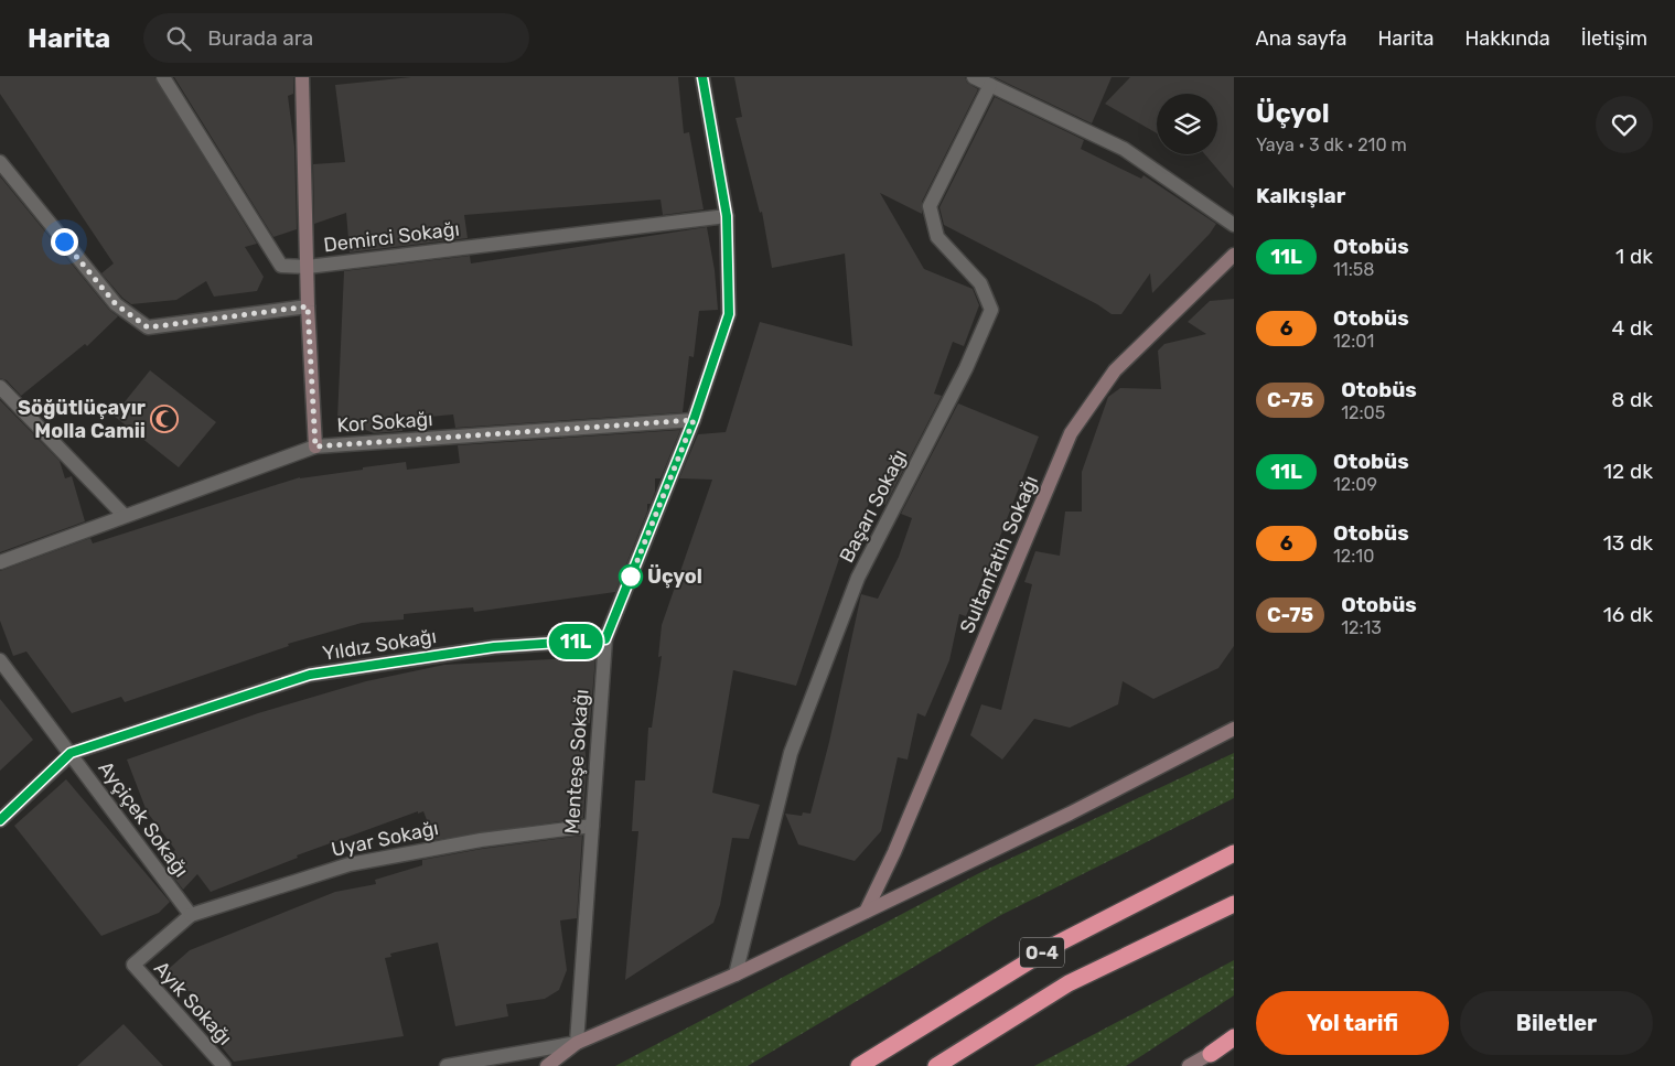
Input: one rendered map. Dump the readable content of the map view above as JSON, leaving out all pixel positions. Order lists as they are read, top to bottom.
{
  "streets": {
    "highway": ["O-4"],
    "street": [
      "Demirci Sokağı",
      "Kor Sokağı",
      "Başarı Sokağı",
      "Sultanfatih Sokağı",
      "Yıldız Sokağı",
      "Menteşe Sokağı",
      "Ayçiçek Sokağı",
      "Uyar Sokağı",
      "Ayık Sokağı"
    ]
  },
  "crossings": [
    ["Demirci Sokağı", "Menteşe Sokağı"],
    ["Kor Sokağı", "Menteşe Sokağı"],
    ["Yıldız Sokağı", "Menteşe Sokağı"],
    ["Yıldız Sokağı", "Ayçiçek Sokağı"],
    ["Menteşe Sokağı", "Uyar Sokağı"],
    ["Ayçiçek Sokağı", "Uyar Sokağı"],
    ["Ayçiçek Sokağı", "Ayık Sokağı"],
    ["Uyar Sokağı", "Ayık Sokağı"]
  ],
  "places": {
    "mosque": ["Söğütlüçayır Molla Camii"],
    "other": ["Üçyol"]
  },
  "lines": ["bus line 11L"],
  "page": {
    "header": "Harita",
    "search": "Burada ara",
    "nav": [
      "Ana sayfa",
      "Harita",
      "Hakkında",
      "İletişim"
    ],
    "on_map": "11L",
    "heading": [
      ["Üçyol", "Yaya · 3 dk · 210 m"],
      "Kalkışlar"
    ],
    "list": [
      {
        "mark": "11L",
        "name": "Otobüs",
        "note": "11:58",
        "value": "1 dk"
      },
      {
        "mark": "6",
        "name": "Otobüs",
        "note": "12:01",
        "value": "4 dk"
      },
      {
        "mark": "C-75",
        "name": "Otobüs",
        "note": "12:05",
        "value": "8 dk"
      },
      {
        "mark": "11L",
        "name": "Otobüs",
        "note": "12:09",
        "value": "12 dk"
      },
      {
        "mark": "6",
        "name": "Otobüs",
        "note": "12:10",
        "value": "13 dk"
      },
      {
        "mark": "C-75",
        "name": "Otobüs",
        "note": "12:13",
        "value": "16 dk"
      }
    ],
    "buttons": ["Yol tarifi", "Biletler"]
  }
}
